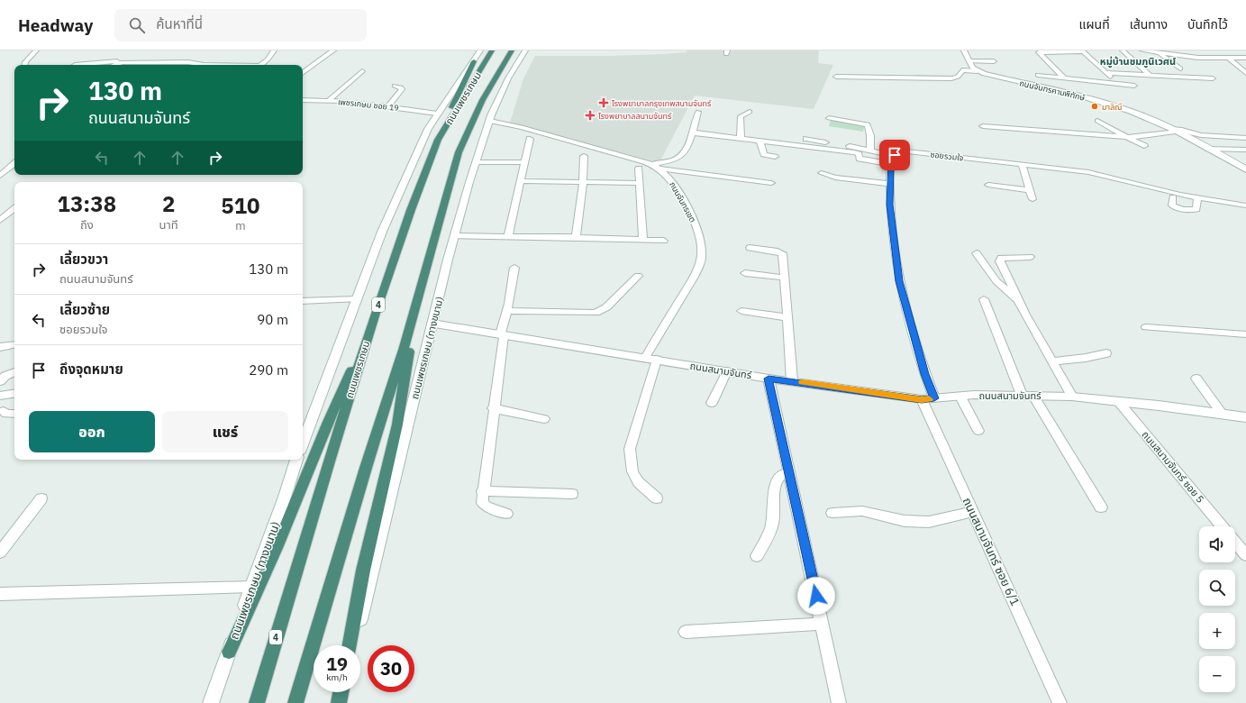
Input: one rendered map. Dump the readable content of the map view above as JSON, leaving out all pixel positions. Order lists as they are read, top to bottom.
{
  "streets": {
    "highway": ["ถนนเพชรเกษม", "4"],
    "main road": ["ถนนจันทรคามพิทักษ์", "ถนนเพชรเกษม (ทางขนาน)", "ถนนสนามจันทร์"],
    "street": [
      "เพชรเกษม ซอย 19",
      "ซอยรวมใจ",
      "ถนนจันทรเขต",
      "ถนนสนามจันทร์ ซอย 5",
      "ถนนสนามจันทร์ ซอย 6/1"
    ]
  },
  "crossings": [
    ["เพชรเกษม ซอย 19", "4"],
    ["ถนนจันทรเขต", "ถนนเพชรเกษม (ทางขนาน)"],
    ["ถนนจันทรเขต", "ถนนสนามจันทร์"],
    ["ถนนเพชรเกษม (ทางขนาน)", "ถนนสนามจันทร์"],
    ["ถนนสนามจันทร์", "ถนนสนามจันทร์ ซอย 5"],
    ["ถนนสนามจันทร์", "ถนนสนามจันทร์ ซอย 6/1"]
  ],
  "districts": ["หมู่บ้านชมภูนิเวศน์"],
  "places": {
    "health": ["โรงพยาบาลกรุงเทพสนามจันทร์", "โรงพยาบาลสนามจันทร์"],
    "other": ["มาลิณี"]
  },
  "page": {
    "header": "Headway",
    "search": "ค้นหาที่นี่",
    "nav": ["แผนที่", "เส้นทาง", "บันทึกไว้"],
    "turn": ["130 m", "ถนนสนามจันทร์"],
    "eta": [
      "13:38",
      "ถึง",
      "2",
      "นาที",
      "510",
      "m"
    ],
    "list": [
      {
        "name": "เลี้ยวขวา",
        "note": "ถนนสนามจันทร์",
        "value": "130 m"
      },
      {
        "name": "เลี้ยวซ้าย",
        "note": "ซอยรวมใจ",
        "value": "90 m"
      },
      {
        "name": "ถึงจุดหมาย",
        "value": "290 m"
      }
    ],
    "buttons": ["ออก", "แชร์"],
    "map_buttons": ["+", "−"],
    "speed": "19 km/h",
    "limit": "30"
  }
}
